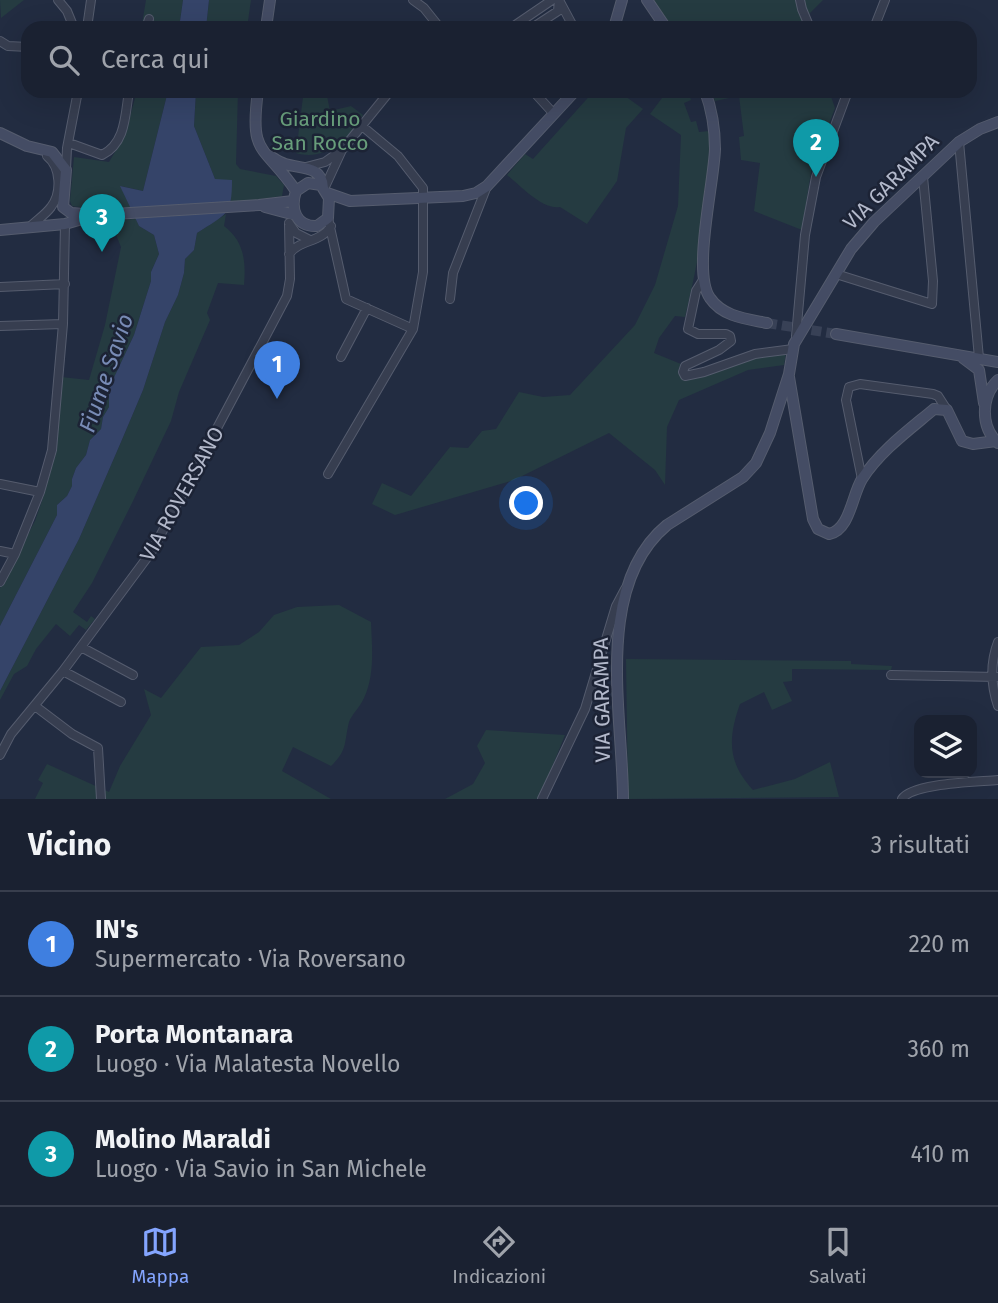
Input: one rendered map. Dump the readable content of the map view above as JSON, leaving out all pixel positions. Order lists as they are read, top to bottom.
{
  "streets": {
    "street": ["VIA GARAMPA", "VIA ROVERSANO"]
  },
  "water": ["Fiume Savio"],
  "parks": ["Giardino San Rocco"],
  "page": {
    "search": "Cerca qui",
    "pins": ["2", "3", "1"],
    "heading": ["Vicino", "3 risultati"],
    "list": [
      {
        "mark": "1",
        "name": "IN's",
        "note": "Supermercato · Via Roversano",
        "value": "220 m"
      },
      {
        "mark": "2",
        "name": "Porta Montanara",
        "note": "Luogo · Via Malatesta Novello",
        "value": "360 m"
      },
      {
        "mark": "3",
        "name": "Molino Maraldi",
        "note": "Luogo · Via Savio in San Michele",
        "value": "410 m"
      }
    ],
    "nav": ["Mappa", "Indicazioni", "Salvati"]
  }
}
